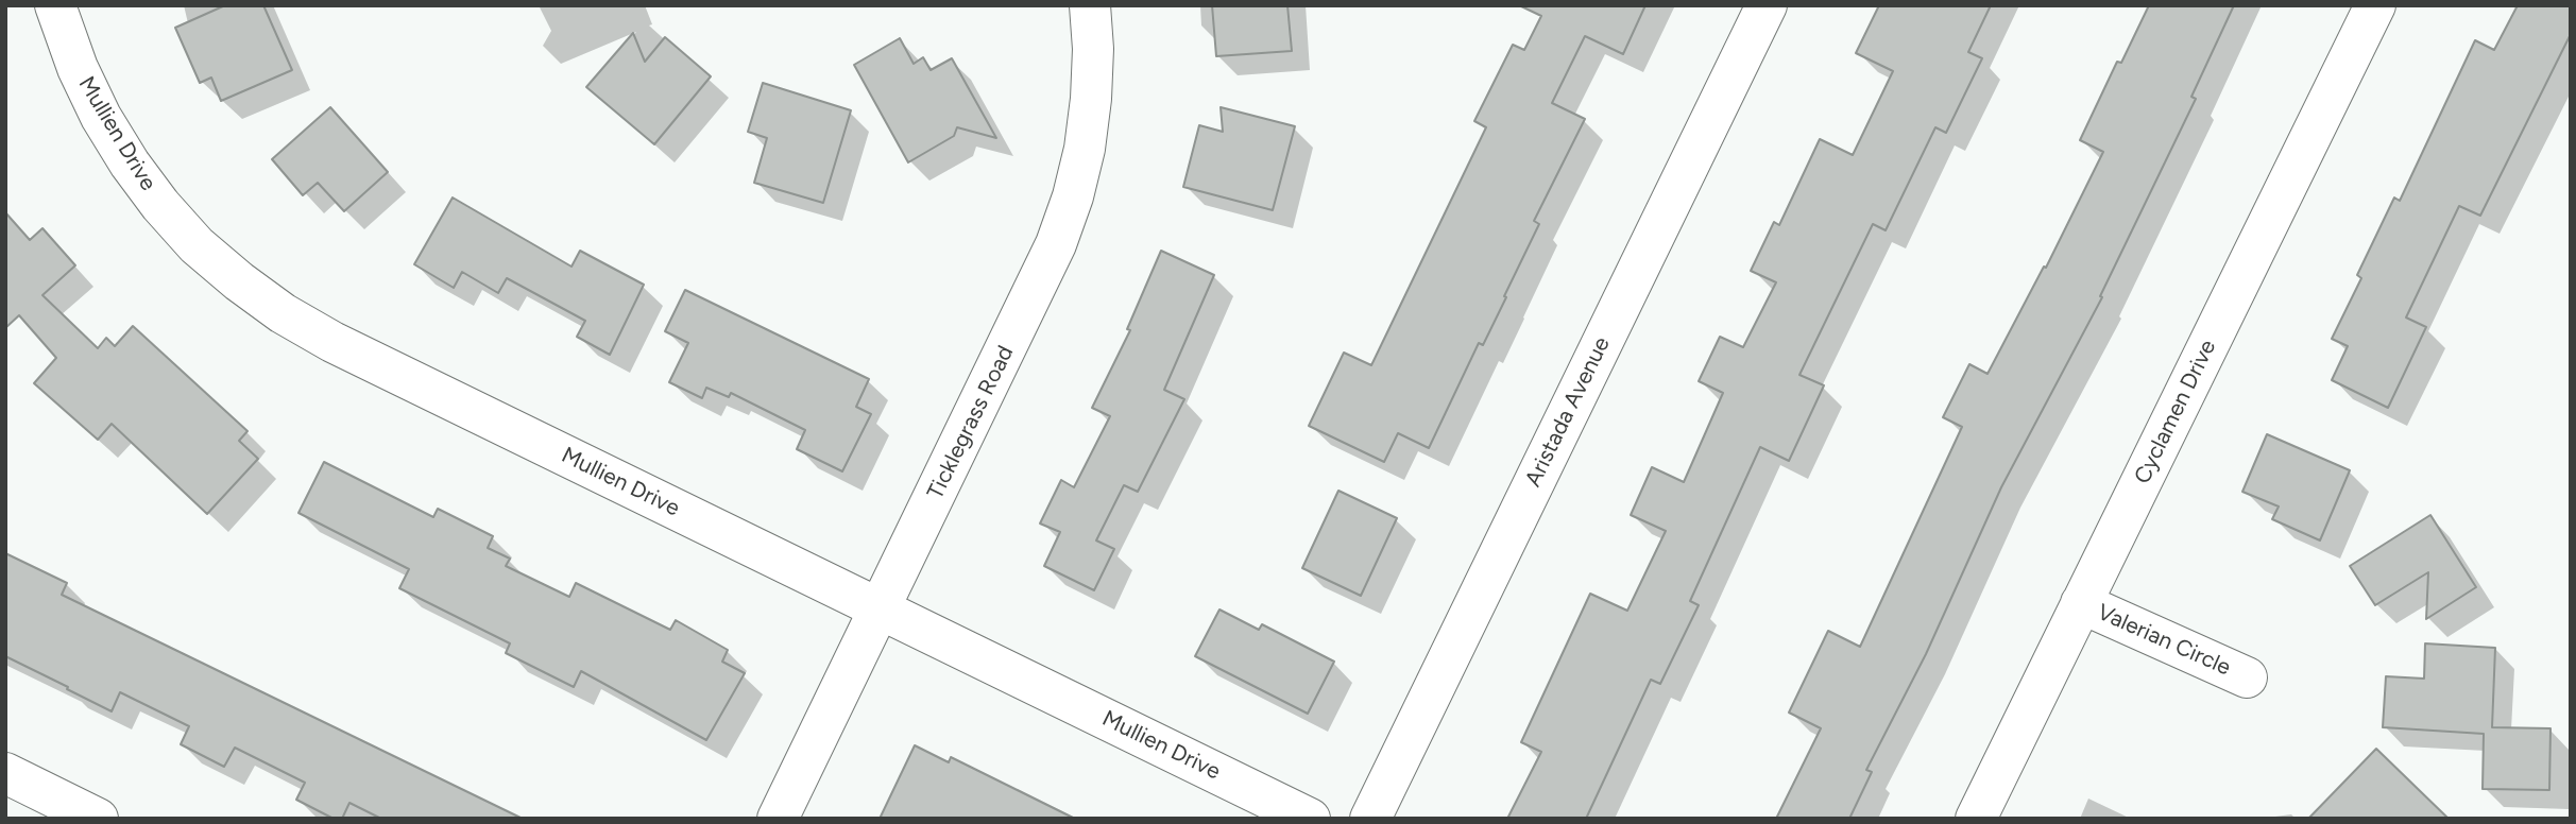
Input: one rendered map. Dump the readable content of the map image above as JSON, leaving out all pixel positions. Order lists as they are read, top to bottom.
{
  "streets": {
    "street": [
      "Mullien Drive",
      "Aristada Avenue",
      "Cyclamen Drive",
      "Ticklegrass Road",
      "Valerian Circle"
    ]
  },
  "crossings": [
    ["Mullien Drive", "Ticklegrass Road"],
    ["Cyclamen Drive", "Valerian Circle"]
  ]
}
